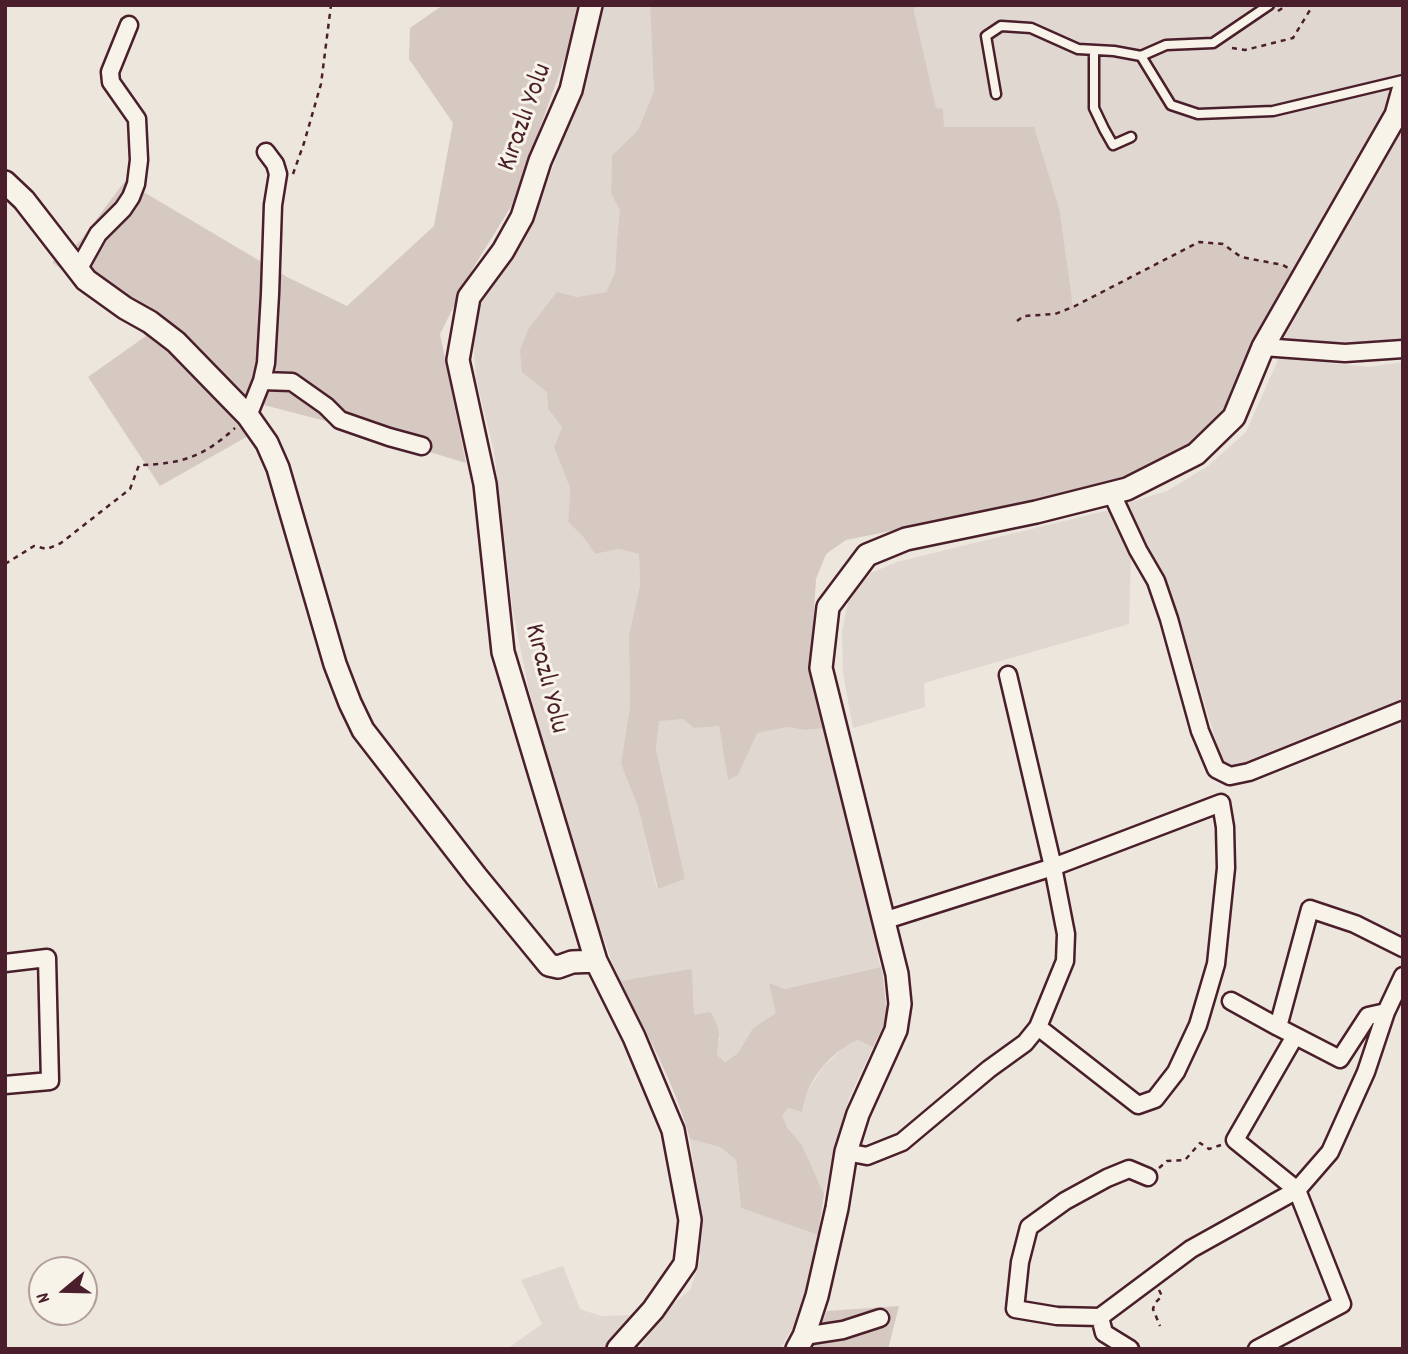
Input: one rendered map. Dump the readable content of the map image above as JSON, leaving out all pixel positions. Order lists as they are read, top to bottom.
{
  "streets": {
    "street": ["Kırazlı Yolu"]
  },
  "north": "left"
}
